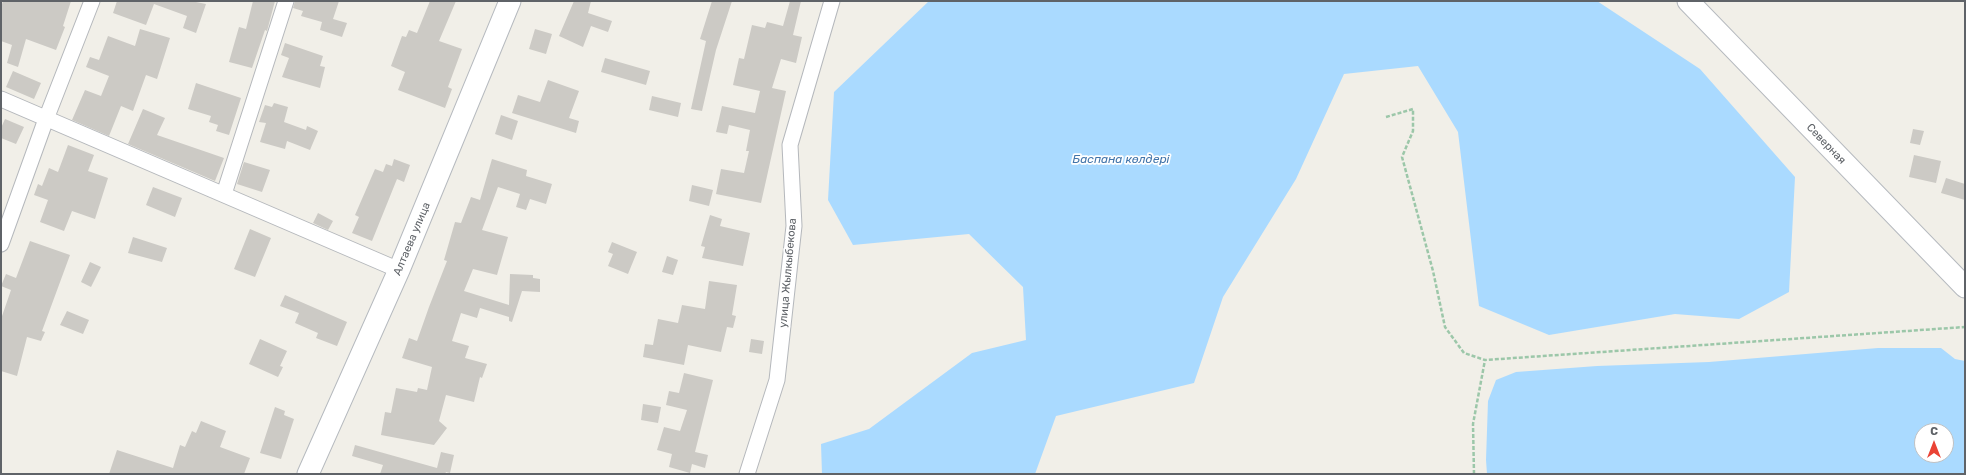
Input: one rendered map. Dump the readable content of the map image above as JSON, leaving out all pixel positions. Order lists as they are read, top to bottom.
{
  "streets": {
    "street": ["Северная", "Алтаева улица", "улица Жылкыбекова"]
  },
  "water": ["Баспана көлдері"],
  "north": "top"
}
